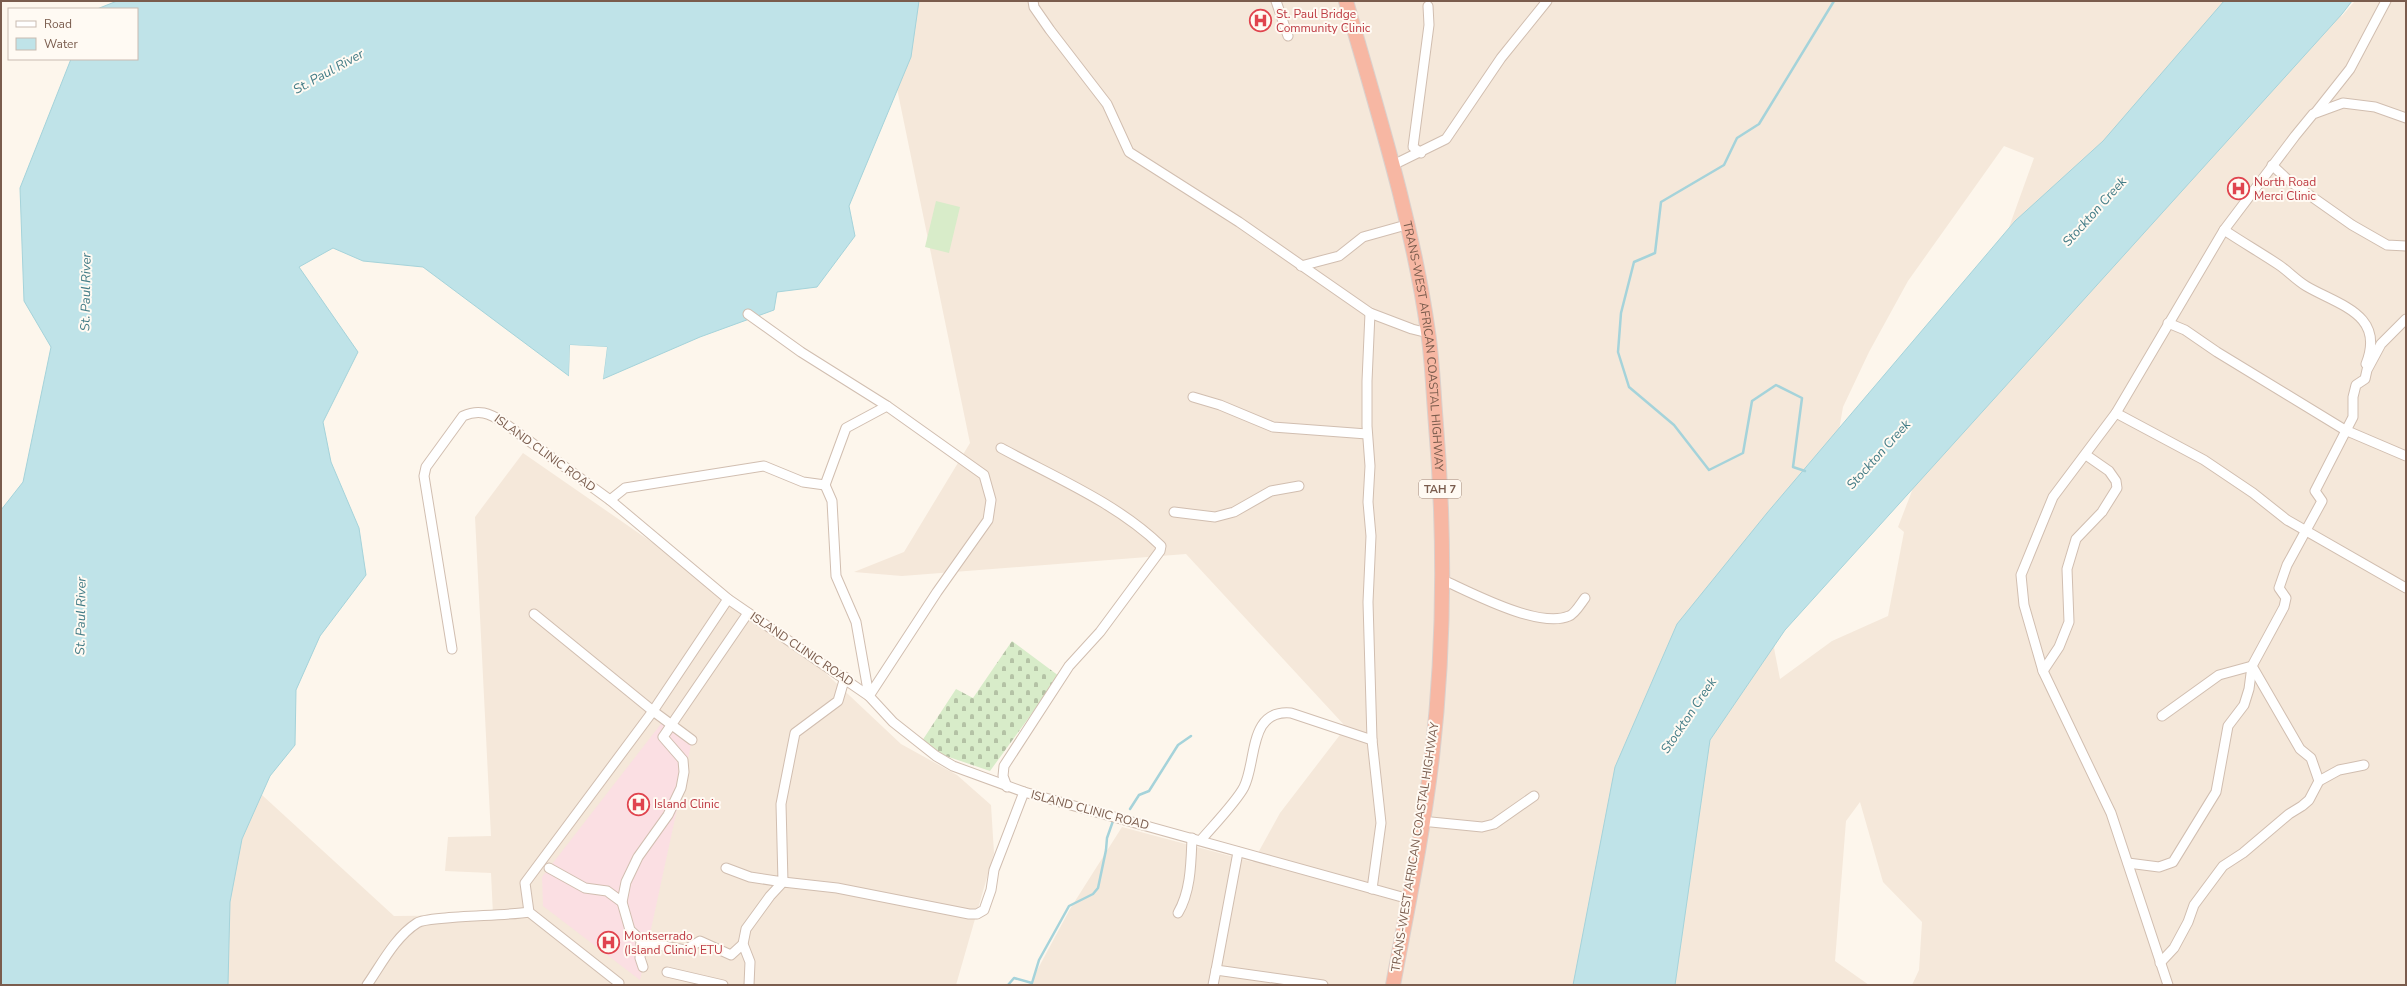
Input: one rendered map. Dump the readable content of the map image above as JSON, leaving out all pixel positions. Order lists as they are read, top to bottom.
{
  "streets": {
    "highway": ["TRANS-WEST AFRICAN COASTAL HIGHWAY", "TAH 7"],
    "street": ["ISLAND CLINIC ROAD"]
  },
  "crossings": [
    ["TRANS-WEST AFRICAN COASTAL HIGHWAY", "ISLAND CLINIC ROAD"]
  ],
  "water": ["St. Paul River", "Stockton Creek"],
  "places": {
    "hospital": [
      "St. Paul Bridge Community Clinic",
      "North Road Merci Clinic",
      "Island Clinic",
      "Montserrado (Island Clinic) ETU"
    ]
  },
  "legend": ["Road", "Water"]
}
